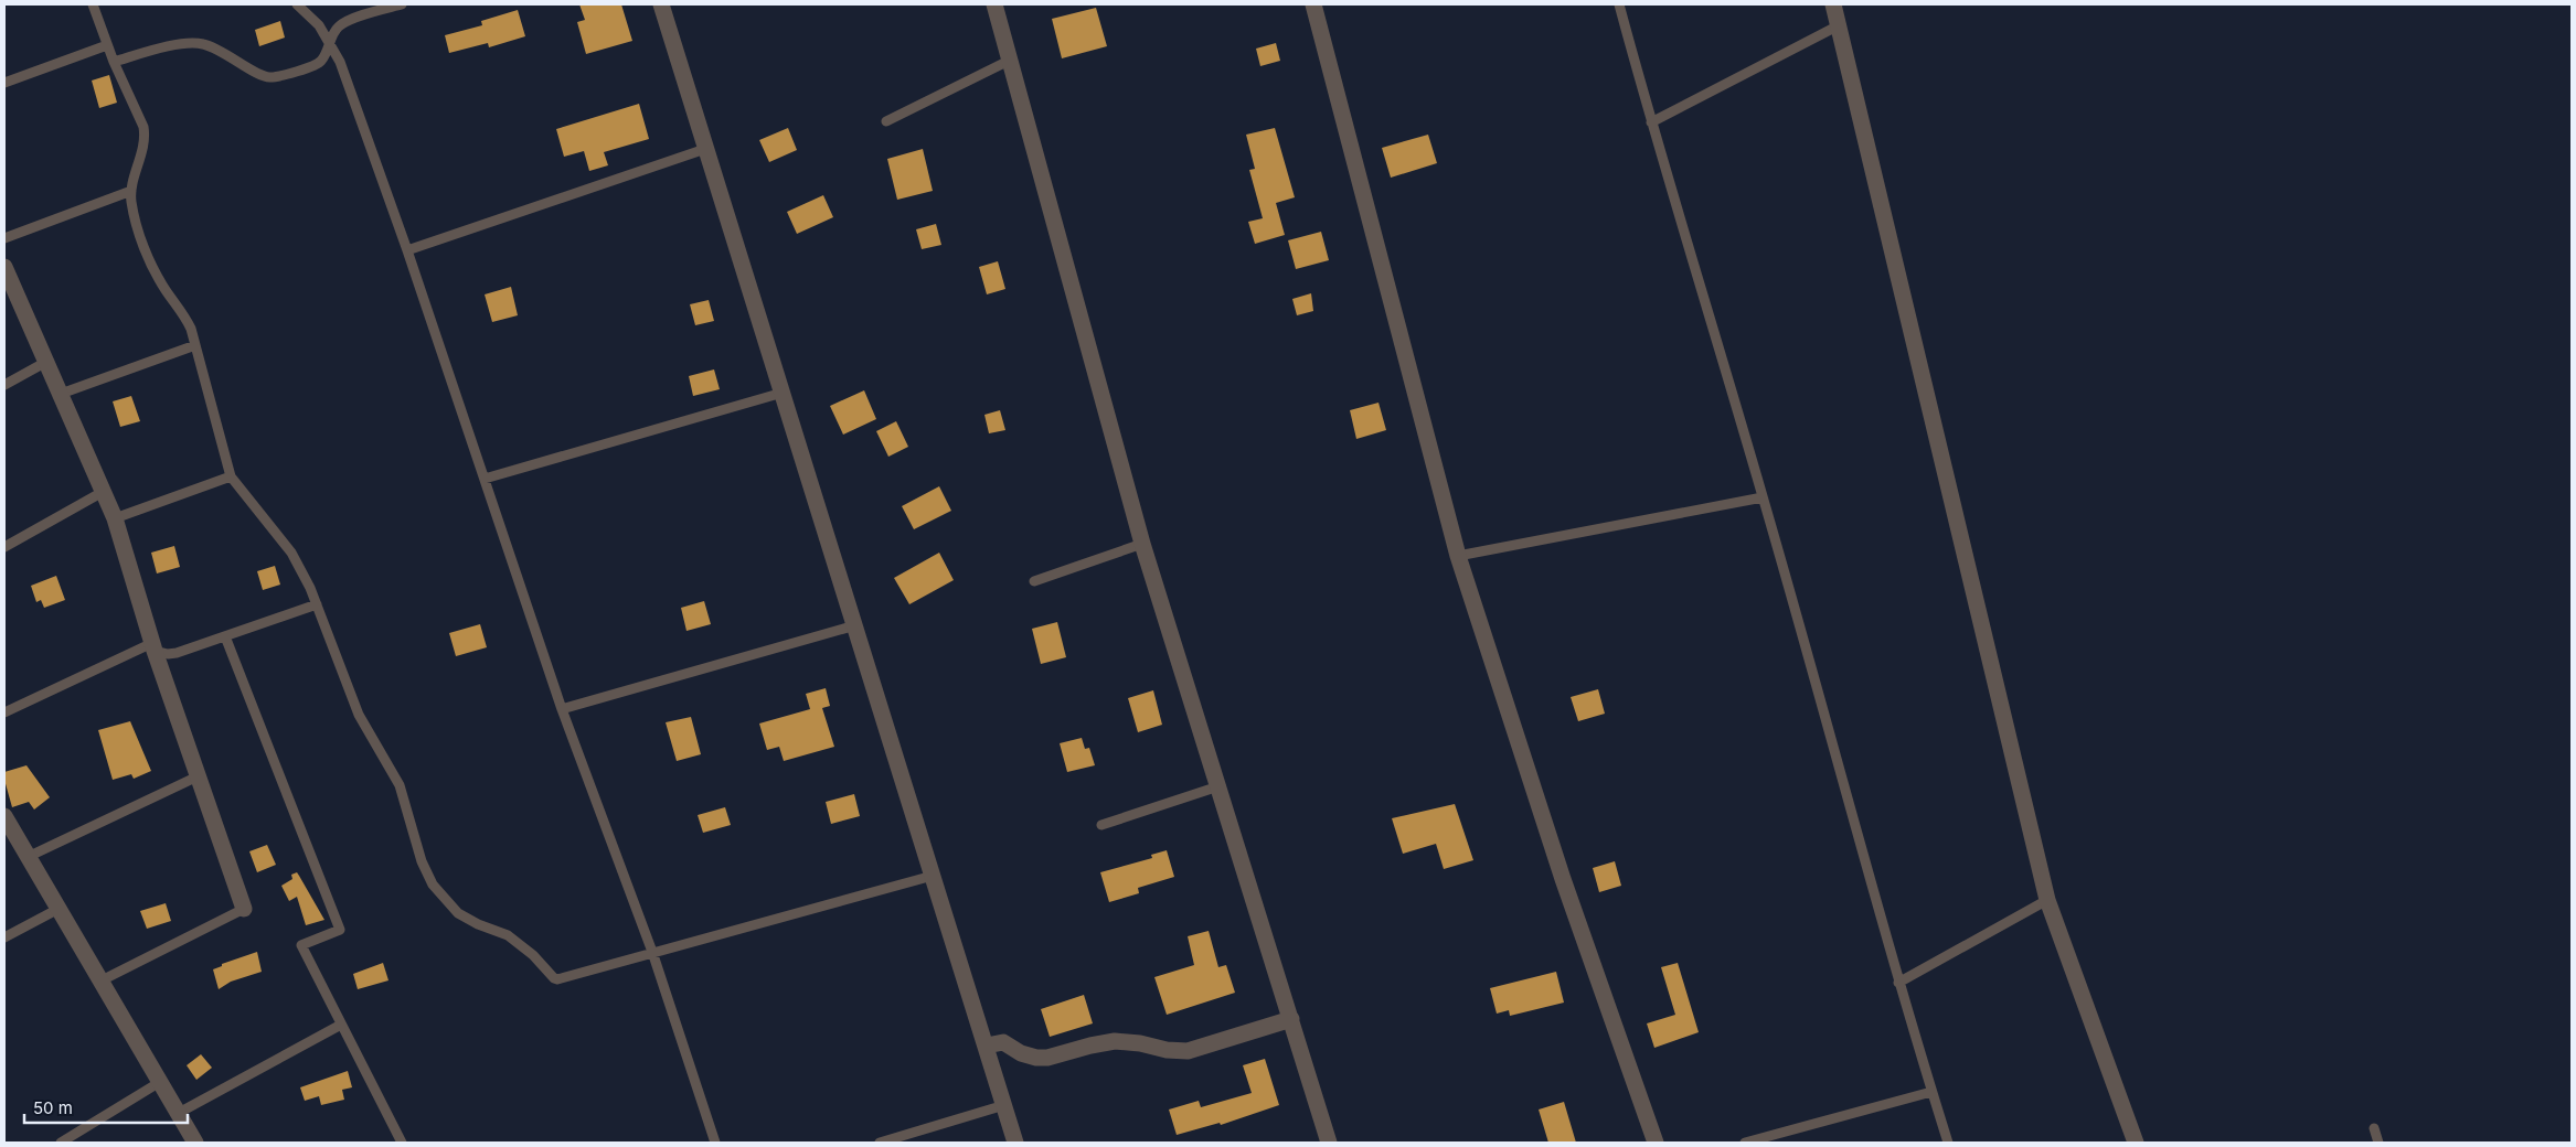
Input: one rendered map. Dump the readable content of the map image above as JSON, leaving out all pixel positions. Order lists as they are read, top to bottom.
{
  "scale_bar": "50 m"
}
